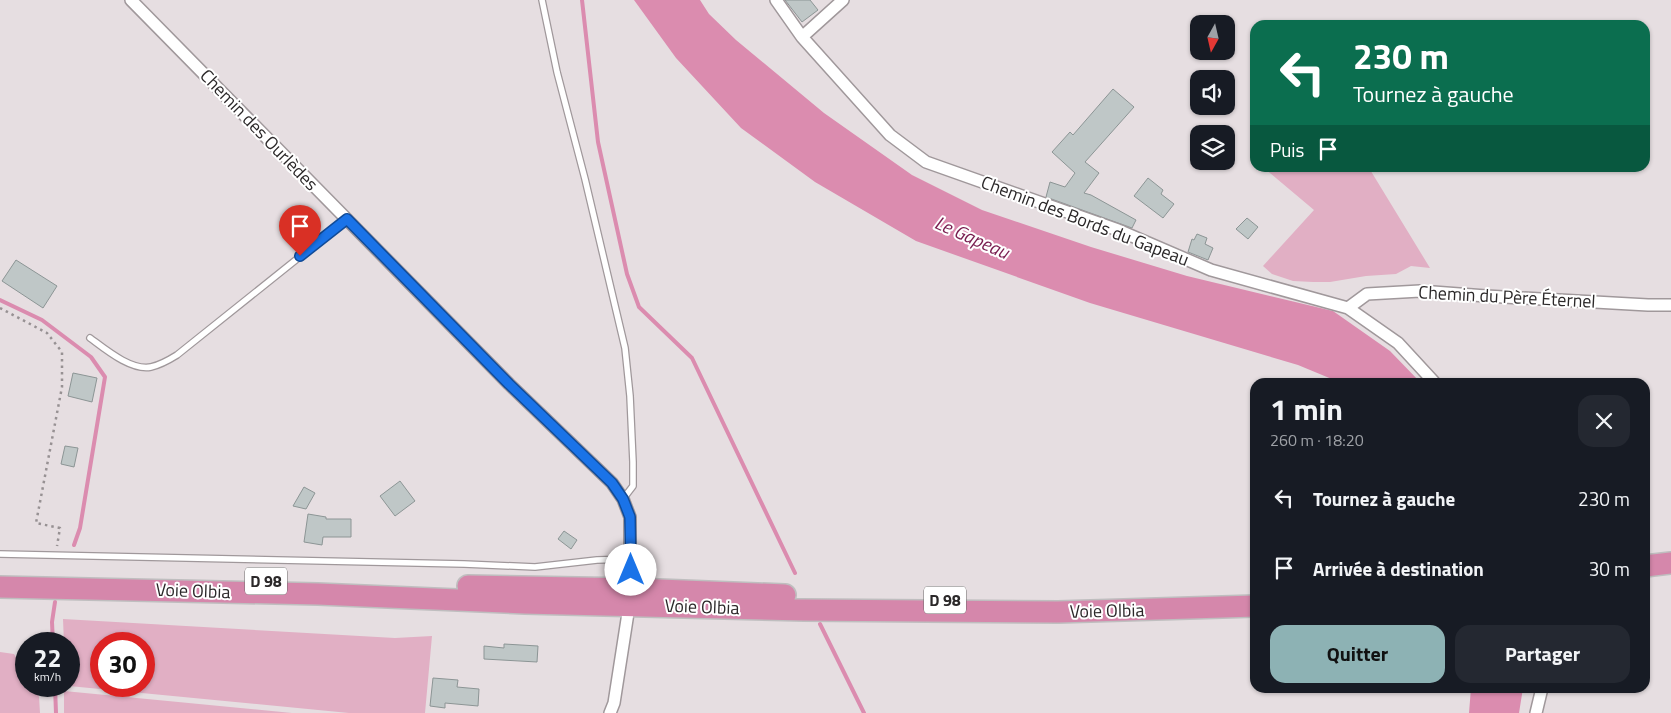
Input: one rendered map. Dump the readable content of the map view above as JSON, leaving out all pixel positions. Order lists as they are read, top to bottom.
{
  "streets": {
    "highway": ["D 98", "Voie Olbia"],
    "street": ["Chemin des Ourlèdes", "Chemin des Bords du Gapeau", "Chemin du Père Éternel"]
  },
  "crossings": [
    ["Chemin des Bords du Gapeau", "Chemin du Père Éternel"]
  ],
  "water": ["Le Gapeau"],
  "north": "bottom",
  "page": {
    "turn": ["230 m", "Tournez à gauche"],
    "then": "Puis",
    "heading": ["1 min", "260 m · 18:20"],
    "list": [
      {
        "name": "Tournez à gauche",
        "value": "230 m"
      },
      {
        "name": "Arrivée à destination",
        "value": "30 m"
      }
    ],
    "buttons": ["Quitter", "Partager"],
    "speed": "22 km/h",
    "limit": "30"
  }
}
